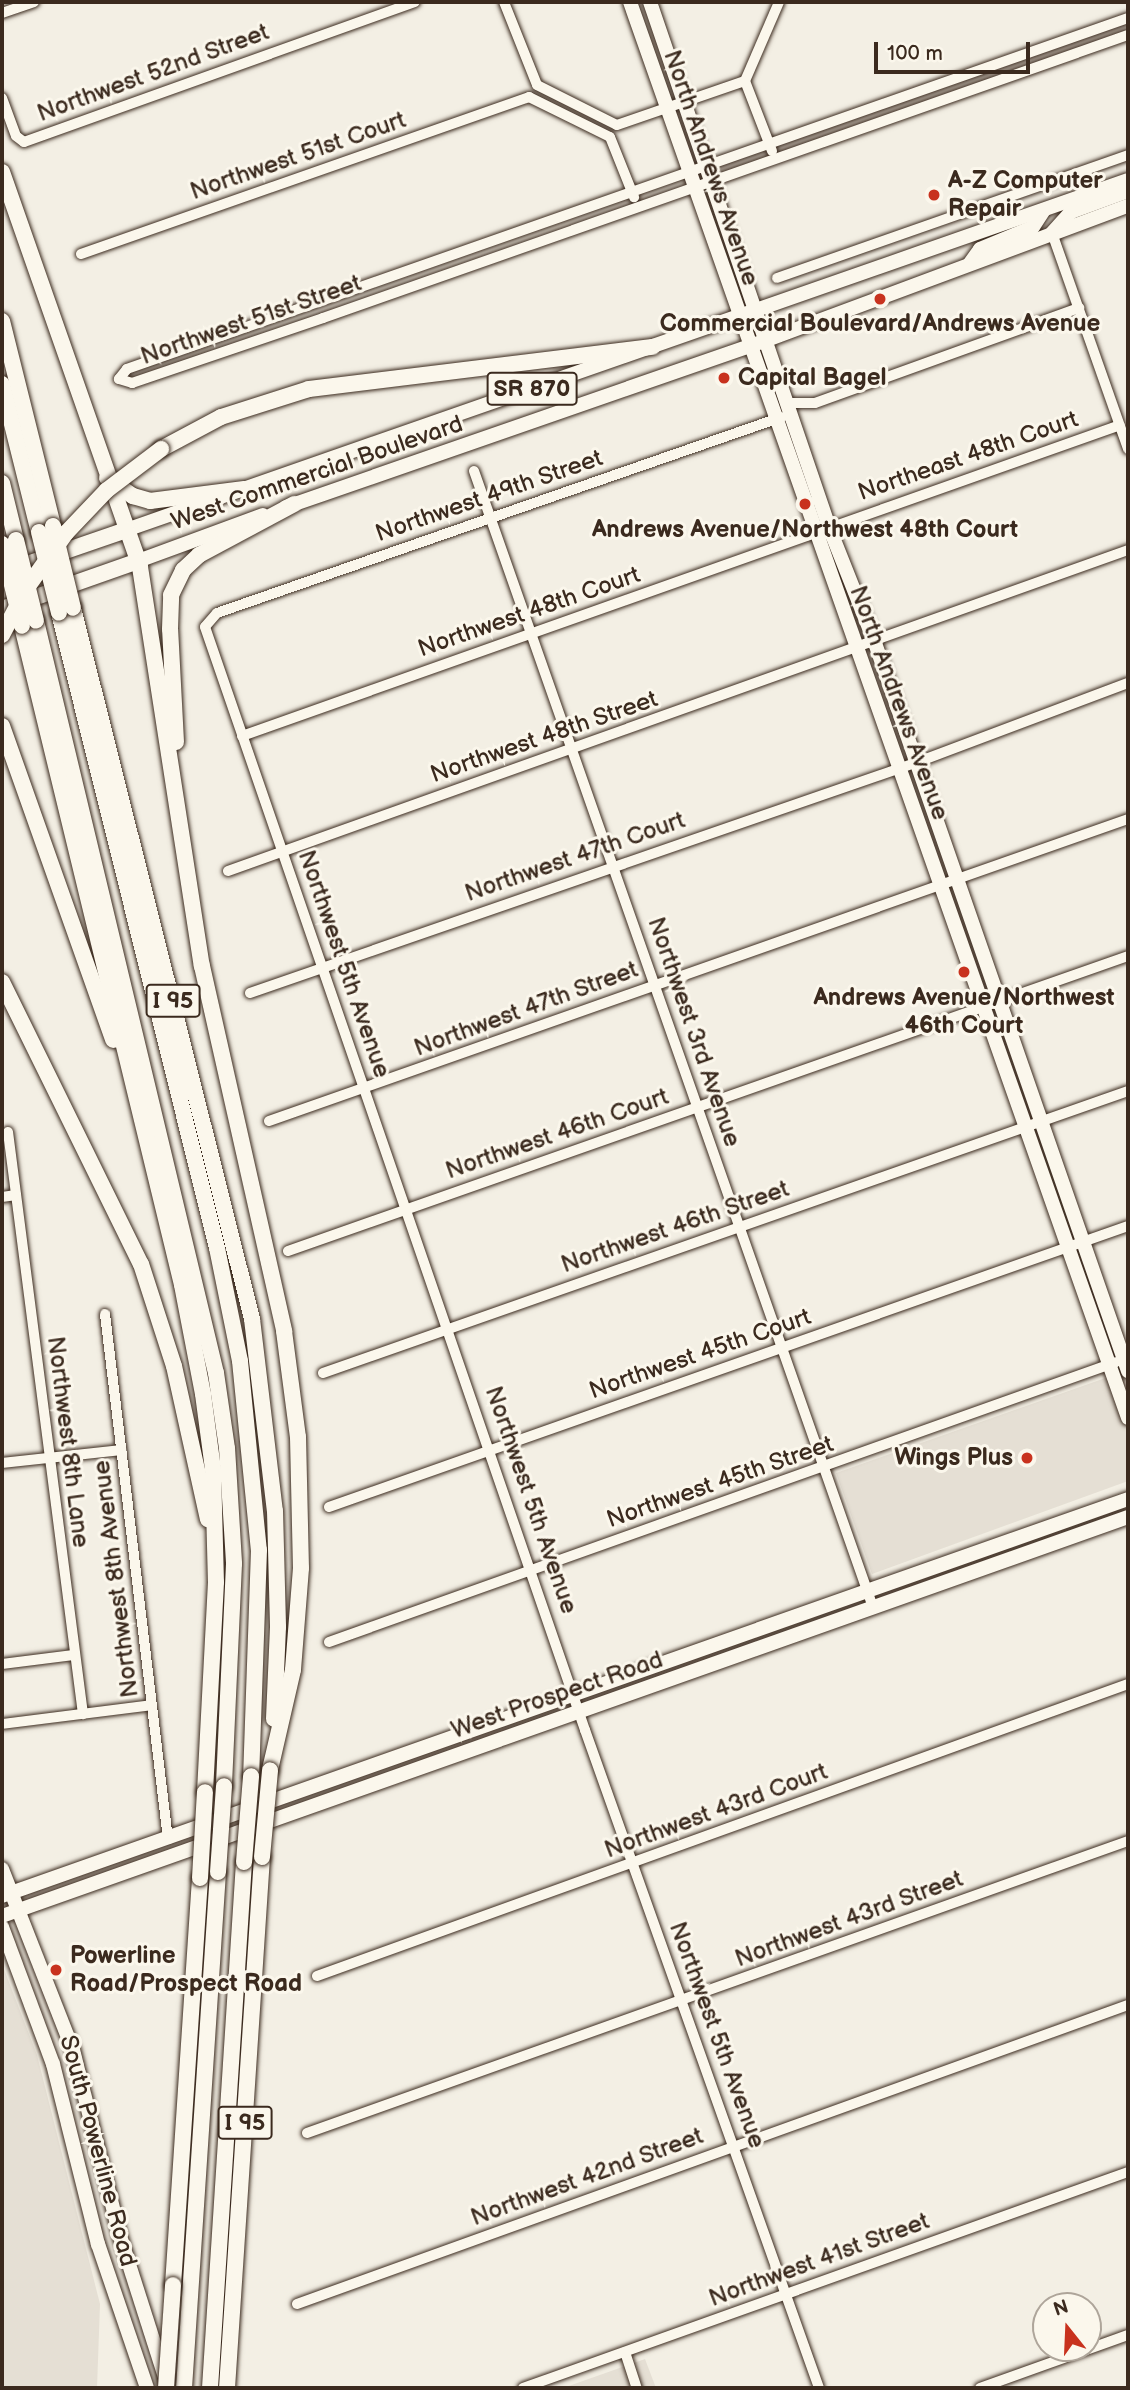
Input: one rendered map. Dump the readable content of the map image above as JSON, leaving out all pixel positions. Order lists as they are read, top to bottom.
{
  "streets": {
    "highway": ["SR 870", "West Commercial Boulevard", "I 95"],
    "main road": ["North Andrews Avenue", "West Prospect Road", "South Powerline Road"],
    "street": [
      "Northwest 52nd Street",
      "Northwest 51st Court",
      "Northwest 51st Street",
      "Northeast 48th Court",
      "Northwest 49th Street",
      "Northwest 48th Court",
      "Northwest 48th Street",
      "Northwest 47th Court",
      "Northwest 5th Avenue",
      "Northwest 47th Street",
      "Northwest 3rd Avenue",
      "Northwest 46th Court",
      "Northwest 46th Street",
      "Northwest 45th Court",
      "Northwest 8th Lane",
      "Northwest 45th Street",
      "Northwest 8th Avenue",
      "Northwest 43rd Court",
      "Northwest 43rd Street",
      "Northwest 42nd Street",
      "Northwest 41st Street"
    ]
  },
  "crossings": [
    ["North Andrews Avenue", "Northwest 51st Street"],
    ["North Andrews Avenue", "SR 870"],
    ["North Andrews Avenue", "Northeast 48th Court"],
    ["North Andrews Avenue", "West Commercial Boulevard"],
    ["North Andrews Avenue", "Northwest 49th Street"],
    ["North Andrews Avenue", "Northwest 48th Court"],
    ["North Andrews Avenue", "Northwest 48th Street"],
    ["North Andrews Avenue", "Northwest 47th Court"],
    ["North Andrews Avenue", "Northwest 47th Street"],
    ["North Andrews Avenue", "Northwest 46th Court"],
    ["North Andrews Avenue", "Northwest 46th Street"],
    ["North Andrews Avenue", "Northwest 45th Court"],
    ["North Andrews Avenue", "Northwest 45th Street"],
    ["SR 870", "West Commercial Boulevard"],
    ["Northeast 48th Court", "Northwest 48th Court"],
    ["Northwest 49th Street", "Northwest 5th Avenue"],
    ["Northwest 49th Street", "Northwest 3rd Avenue"],
    ["Northwest 48th Court", "Northwest 5th Avenue"],
    ["Northwest 48th Court", "Northwest 3rd Avenue"],
    ["Northwest 48th Street", "Northwest 5th Avenue"],
    ["Northwest 48th Street", "Northwest 3rd Avenue"],
    ["Northwest 47th Court", "Northwest 5th Avenue"],
    ["Northwest 47th Court", "Northwest 3rd Avenue"],
    ["Northwest 5th Avenue", "Northwest 47th Street"],
    ["Northwest 5th Avenue", "Northwest 46th Court"],
    ["Northwest 5th Avenue", "Northwest 46th Street"],
    ["Northwest 5th Avenue", "Northwest 45th Court"],
    ["Northwest 5th Avenue", "Northwest 45th Street"],
    ["Northwest 5th Avenue", "West Prospect Road"],
    ["Northwest 5th Avenue", "Northwest 43rd Court"],
    ["Northwest 5th Avenue", "Northwest 43rd Street"],
    ["Northwest 5th Avenue", "Northwest 42nd Street"],
    ["Northwest 5th Avenue", "Northwest 41st Street"],
    ["Northwest 47th Street", "Northwest 3rd Avenue"],
    ["Northwest 3rd Avenue", "Northwest 46th Court"],
    ["Northwest 3rd Avenue", "Northwest 46th Street"],
    ["Northwest 3rd Avenue", "Northwest 45th Court"],
    ["Northwest 3rd Avenue", "Northwest 45th Street"],
    ["Northwest 3rd Avenue", "West Prospect Road"],
    ["Northwest 8th Avenue", "West Prospect Road"],
    ["West Prospect Road", "South Powerline Road"]
  ],
  "places": [
    "A-Z Computer Repair",
    "Commercial Boulevard/Andrews Avenue",
    "Capital Bagel",
    "Andrews Avenue/Northwest 48th Court",
    "Andrews Avenue/Northwest 46th Court",
    "Wings Plus",
    "Powerline Road/Prospect Road"
  ],
  "scale_bar": "100 m",
  "north": "top"
}
